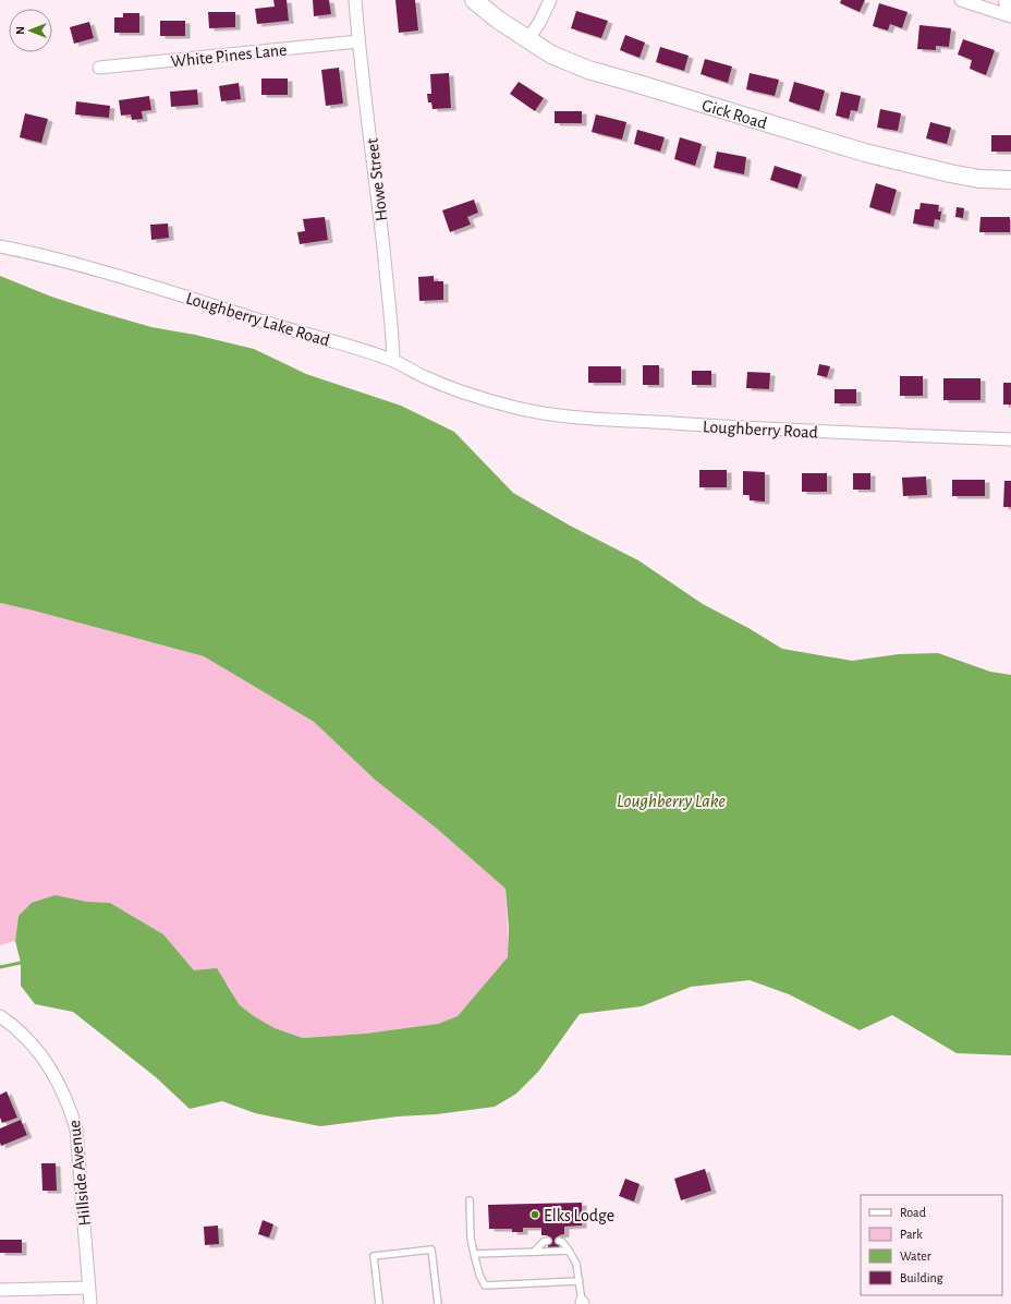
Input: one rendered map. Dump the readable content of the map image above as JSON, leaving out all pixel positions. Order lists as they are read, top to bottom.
{
  "streets": {
    "street": [
      "White Pines Lane",
      "Gick Road",
      "Howe Street",
      "Loughberry Lake Road",
      "Loughberry Road",
      "Hillside Avenue"
    ]
  },
  "crossings": [
    ["White Pines Lane", "Howe Street"],
    ["Howe Street", "Loughberry Lake Road"],
    ["Loughberry Lake Road", "Loughberry Road"]
  ],
  "water": ["Loughberry Lake"],
  "places": ["Elks Lodge"],
  "legend": [
    "Road",
    "Park",
    "Water",
    "Building"
  ],
  "north": "left"
}
